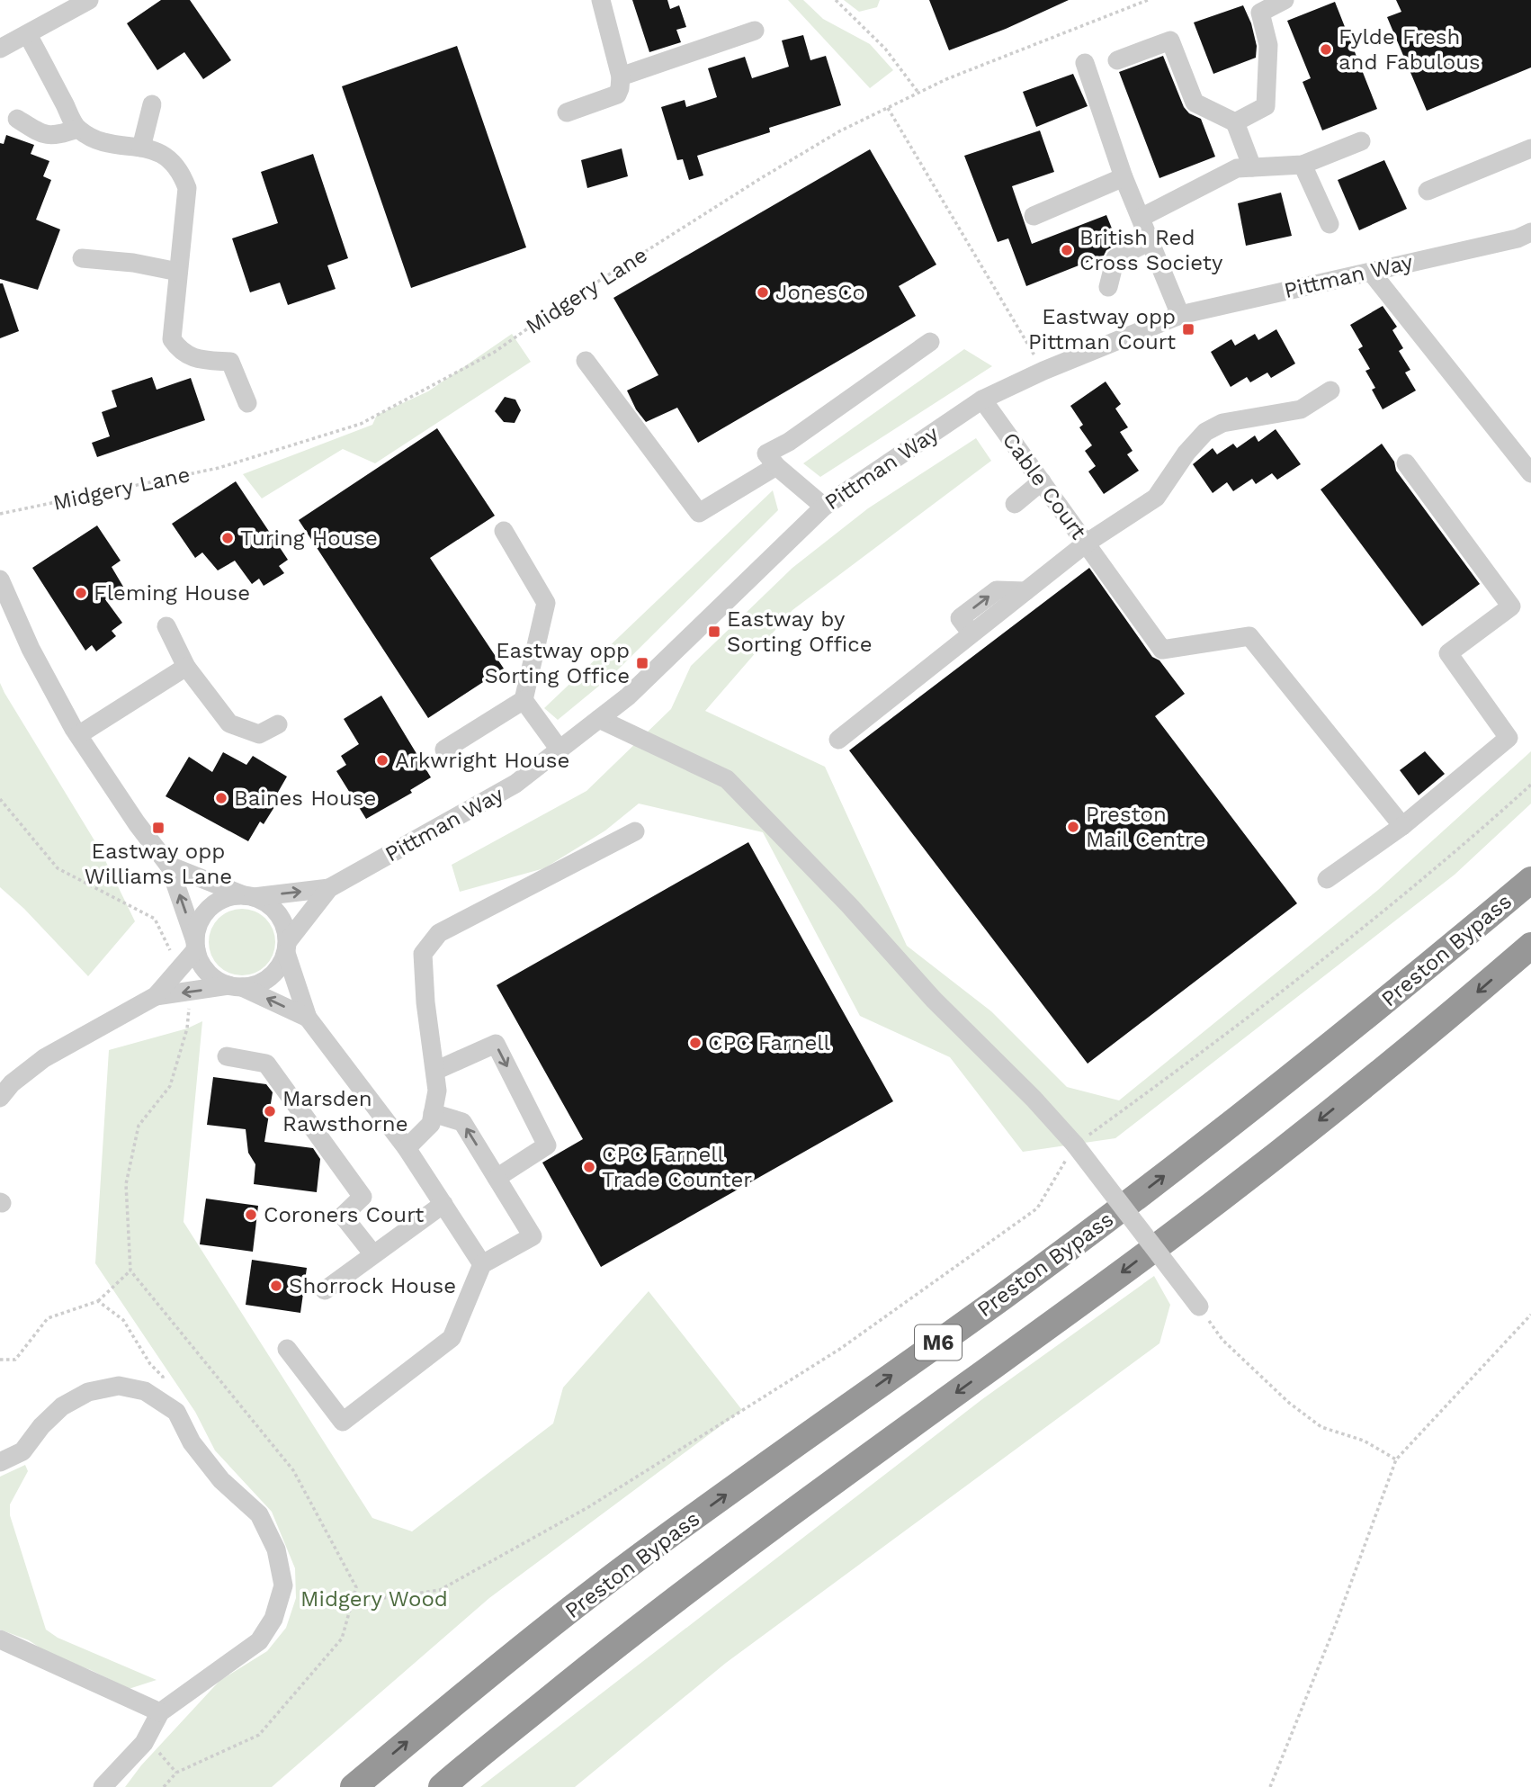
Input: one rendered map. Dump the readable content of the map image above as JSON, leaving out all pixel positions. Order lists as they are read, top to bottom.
{
  "streets": {
    "highway": ["Preston Bypass", "M6"],
    "street": ["Pittman Way", "Cable Court"],
    "path": ["Midgery Lane"]
  },
  "crossings": [
    ["Pittman Way", "Cable Court"]
  ],
  "parks": ["Midgery Wood"],
  "places": {
    "other": [
      "Fylde Fresh and Fabulous",
      "British Red Cross Society",
      "JonesCo",
      "Turing House",
      "Fleming House",
      "Arkwright House",
      "Baines House",
      "Preston Mail Centre",
      "CPC Farnell",
      "Marsden Rawsthorne",
      "CPC Farnell Trade Counter",
      "Coroners Court",
      "Shorrock House"
    ],
    "transit": [
      "Eastway opp Pittman Court",
      "Eastway by Sorting Office",
      "Eastway opp Sorting Office",
      "Eastway opp Williams Lane"
    ]
  }
}
